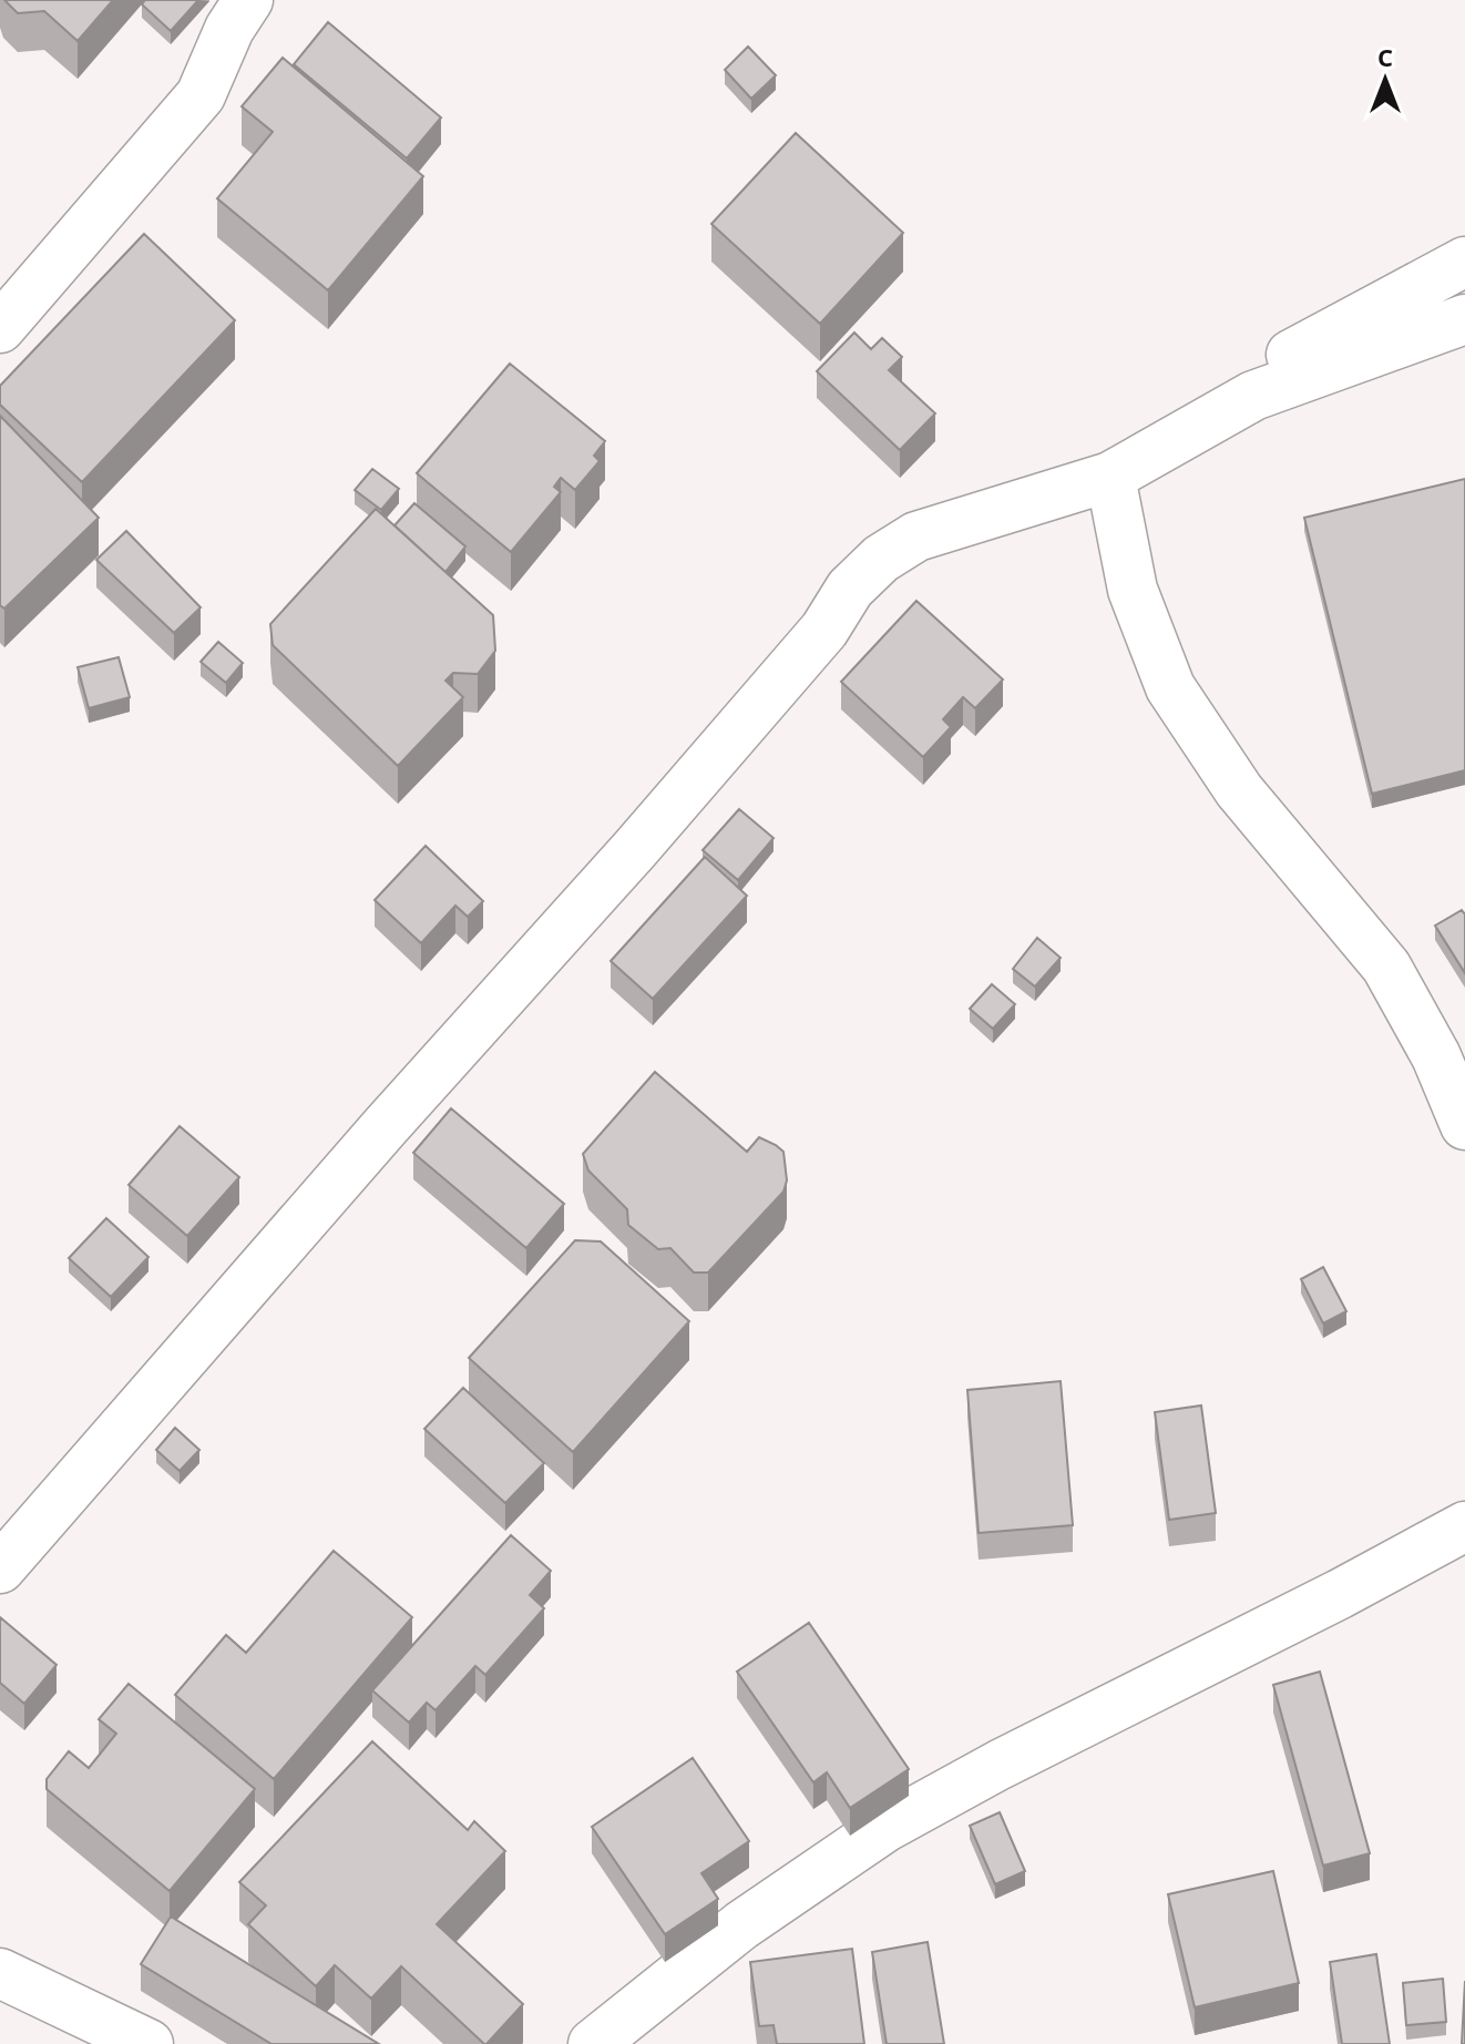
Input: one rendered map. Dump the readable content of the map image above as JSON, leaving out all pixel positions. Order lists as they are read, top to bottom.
{
  "north": "top"
}
